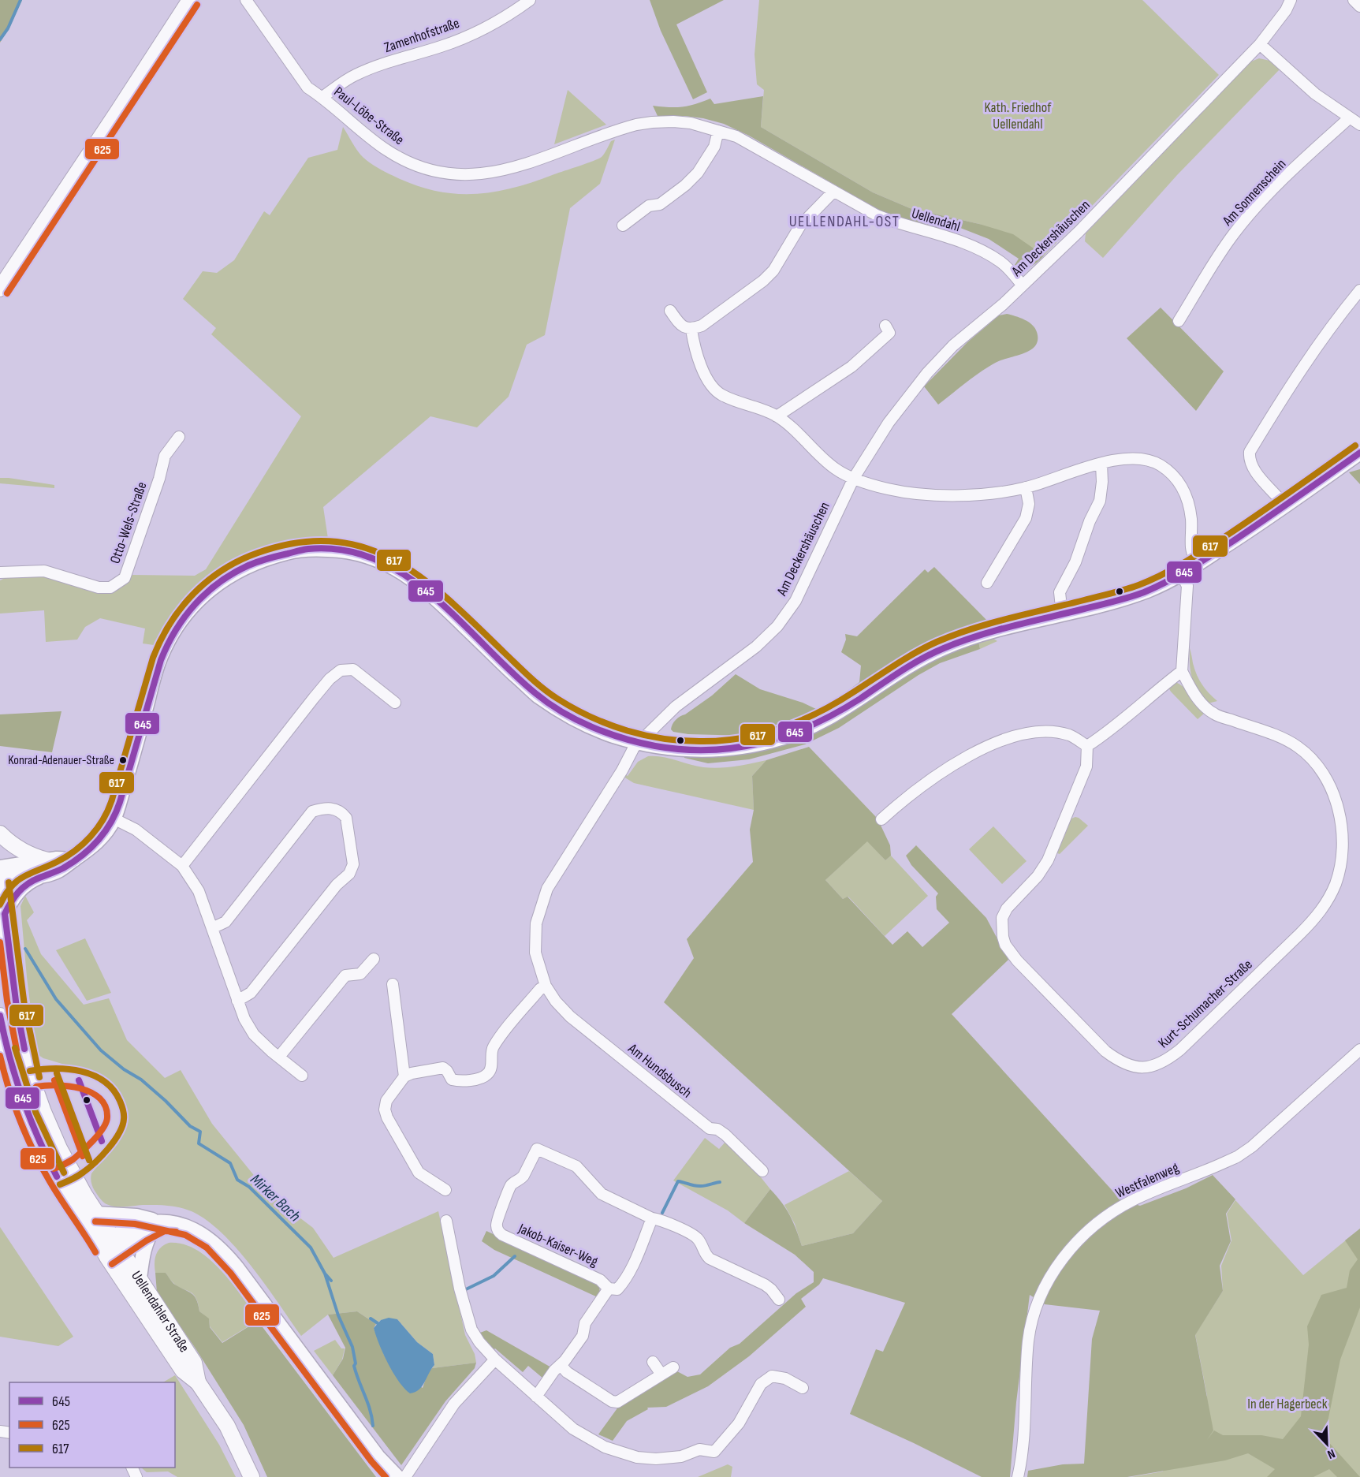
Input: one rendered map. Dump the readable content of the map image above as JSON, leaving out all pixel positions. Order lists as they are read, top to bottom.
{
  "streets": {
    "main road": ["Uellendahler Straße"],
    "street": [
      "Zamenhofstraße",
      "Paul-Löbe-Straße",
      "Am Sonnenschein",
      "Uellendahl",
      "Am Deckershäuschen",
      "Otto-Wels-Straße",
      "Kurt-Schumacher-Straße",
      "Am Hundsbusch",
      "Westfalenweg",
      "Jakob-Kaiser-Weg"
    ]
  },
  "crossings": [
    ["Zamenhofstraße", "Paul-Löbe-Straße"],
    ["Paul-Löbe-Straße", "Uellendahl"],
    ["Uellendahl", "Am Deckershäuschen"],
    ["Am Deckershäuschen", "Am Hundsbusch"]
  ],
  "districts": ["UELLENDAHL-OST"],
  "water": ["Mirker Bach"],
  "parks": ["Kath. Friedhof Uellendahl", "In der Hagerbeck"],
  "places": ["Konrad-Adenauer-Straße"],
  "lines": ["transit line 625", "transit line 617", "transit line 645"],
  "legend": ["645", "625", "617"],
  "north": "bottom right"
}
